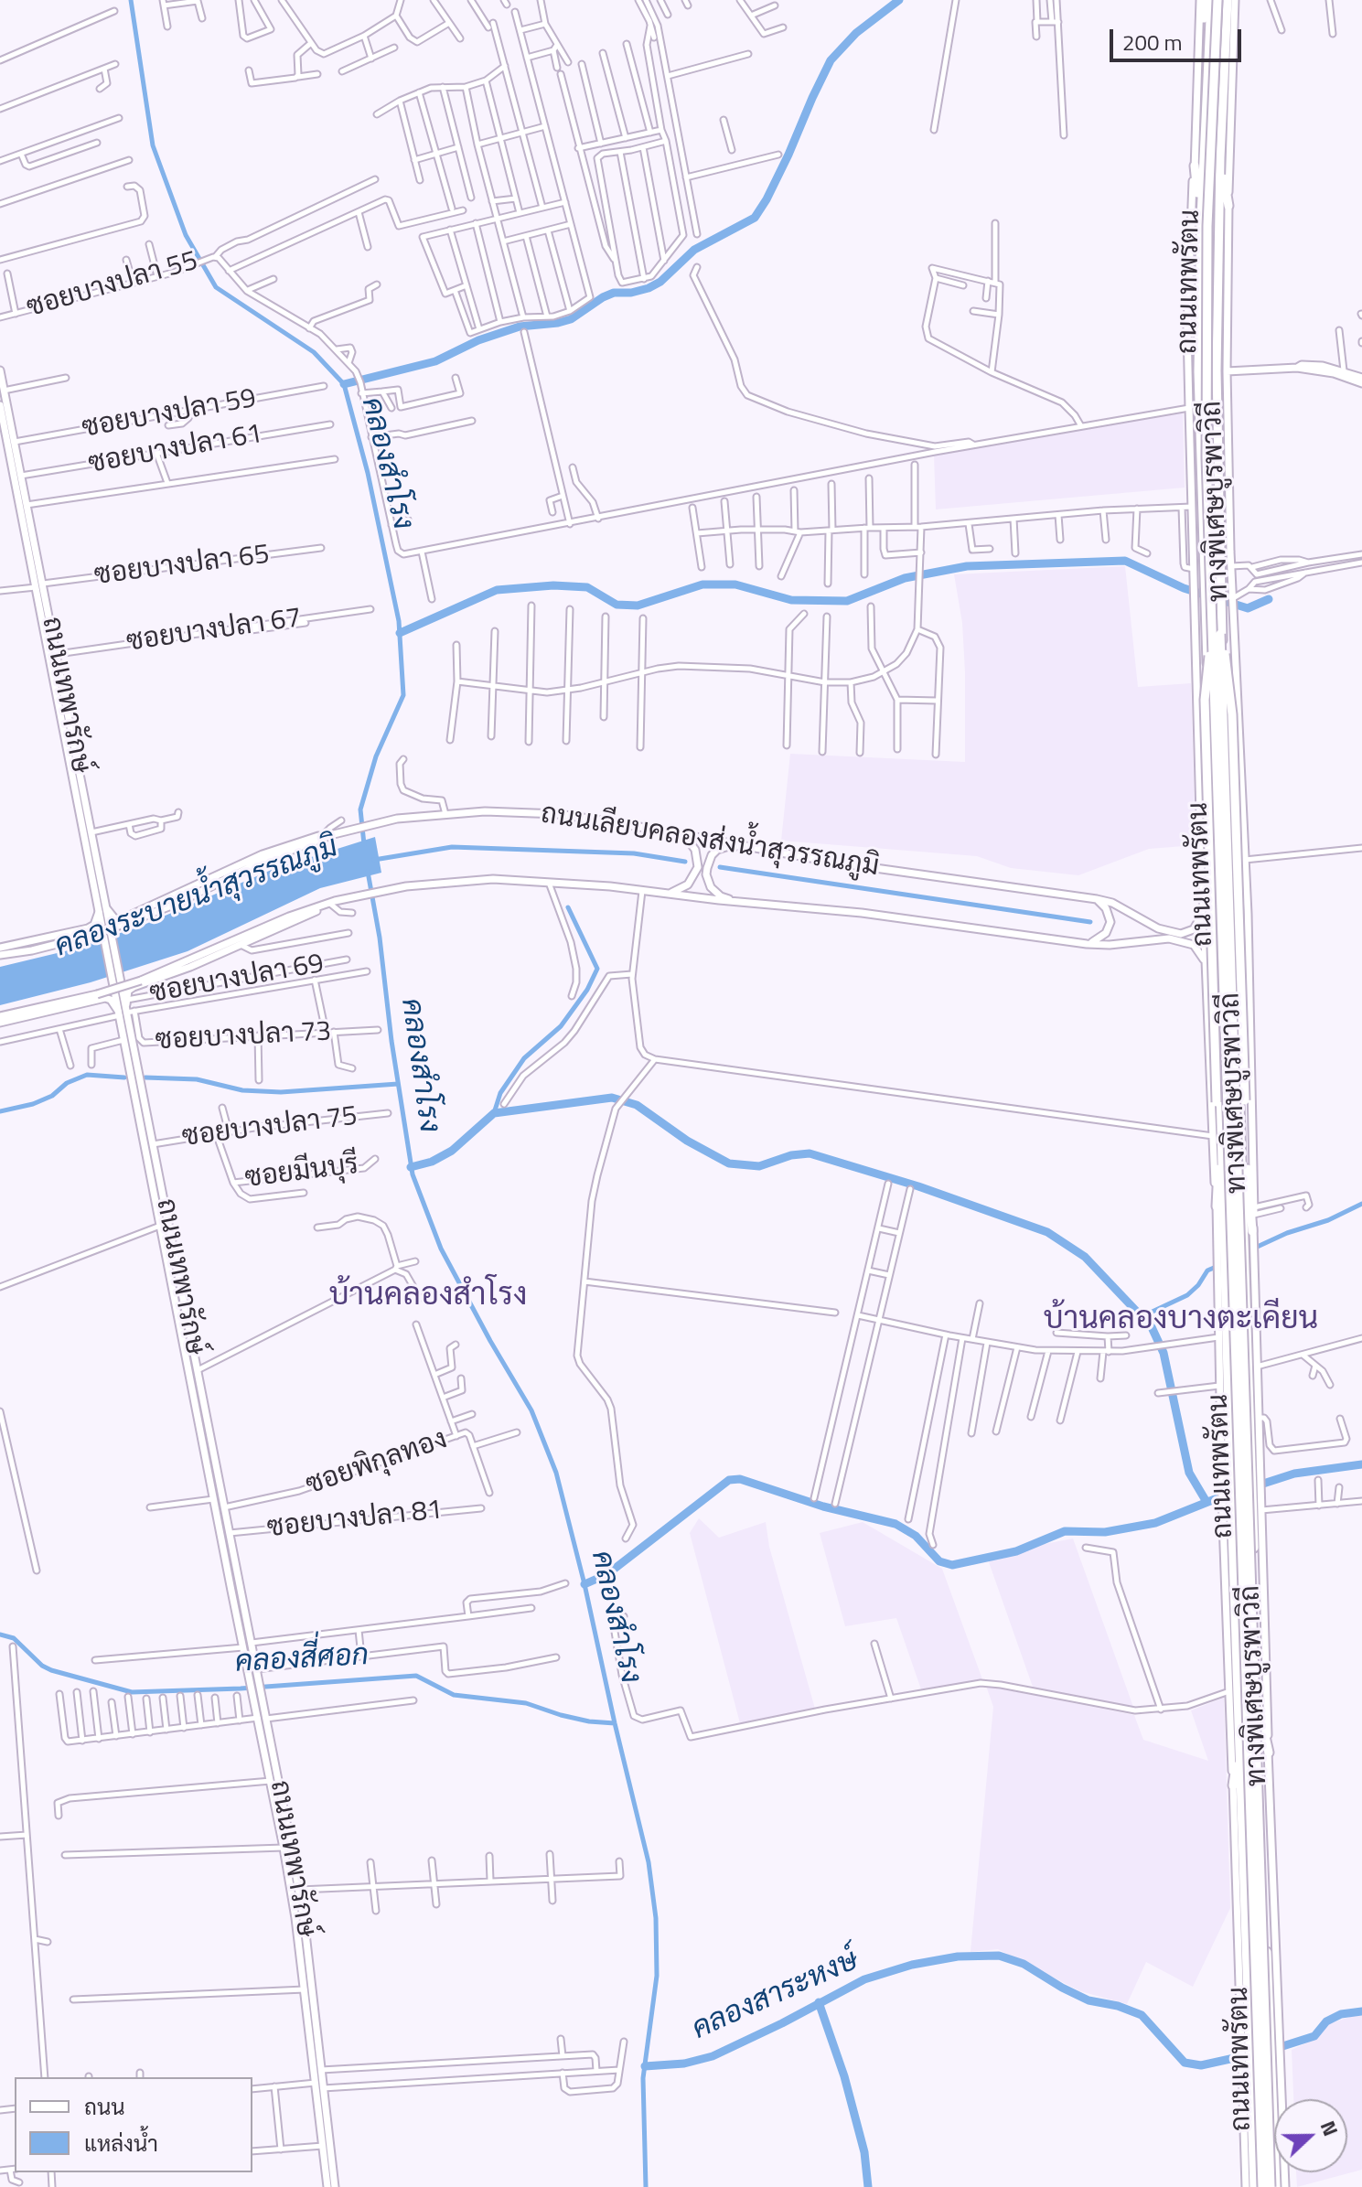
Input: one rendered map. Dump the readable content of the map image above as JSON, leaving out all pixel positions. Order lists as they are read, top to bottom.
{
  "streets": {
    "highway": ["ถนนเทพรัตน", "ทางพิเศษบูรพาวิถี"],
    "main road": ["ถนนเทพารักษ์", "ถนนเลียบคลองส่งน้ำสุวรรณภูมิ"],
    "street": [
      "ซอยบางปลา 55",
      "ซอยบางปลา 59",
      "ซอยบางปลา 61",
      "ซอยบางปลา 65",
      "ซอยบางปลา 67",
      "ซอยบางปลา 69",
      "ซอยบางปลา 73",
      "ซอยบางปลา 75",
      "ซอยมีนบุรี",
      "ซอยพิกุลทอง",
      "ซอยบางปลา 81"
    ]
  },
  "crossings": [
    ["ถนนเทพรัตน", "ทางพิเศษบูรพาวิถี"],
    ["ถนนเทพรัตน", "ถนนเลียบคลองส่งน้ำสุวรรณภูมิ"],
    ["ซอยบางปลา 59", "ถนนเทพารักษ์"],
    ["ซอยบางปลา 61", "ถนนเทพารักษ์"],
    ["ซอยบางปลา 65", "ถนนเทพารักษ์"],
    ["ซอยบางปลา 67", "ถนนเทพารักษ์"],
    ["ถนนเทพารักษ์", "ซอยบางปลา 73"],
    ["ถนนเทพารักษ์", "ซอยบางปลา 75"],
    ["ถนนเทพารักษ์", "ซอยพิกุลทอง"],
    ["ถนนเทพารักษ์", "ซอยบางปลา 81"],
    ["ซอยบางปลา 75", "ซอยมีนบุรี"]
  ],
  "districts": ["บ้านคลองสำโรง", "บ้านคลองบางตะเคียน"],
  "water": [
    "คลองสำโรง",
    "คลองระบายน้ำสุวรรณภูมิ",
    "คลองสี่ศอก",
    "คลองสาระหงษ์"
  ],
  "legend": ["ถนน", "แหล่งน้ำ"],
  "scale_bar": "200 m",
  "north": "right"
}
